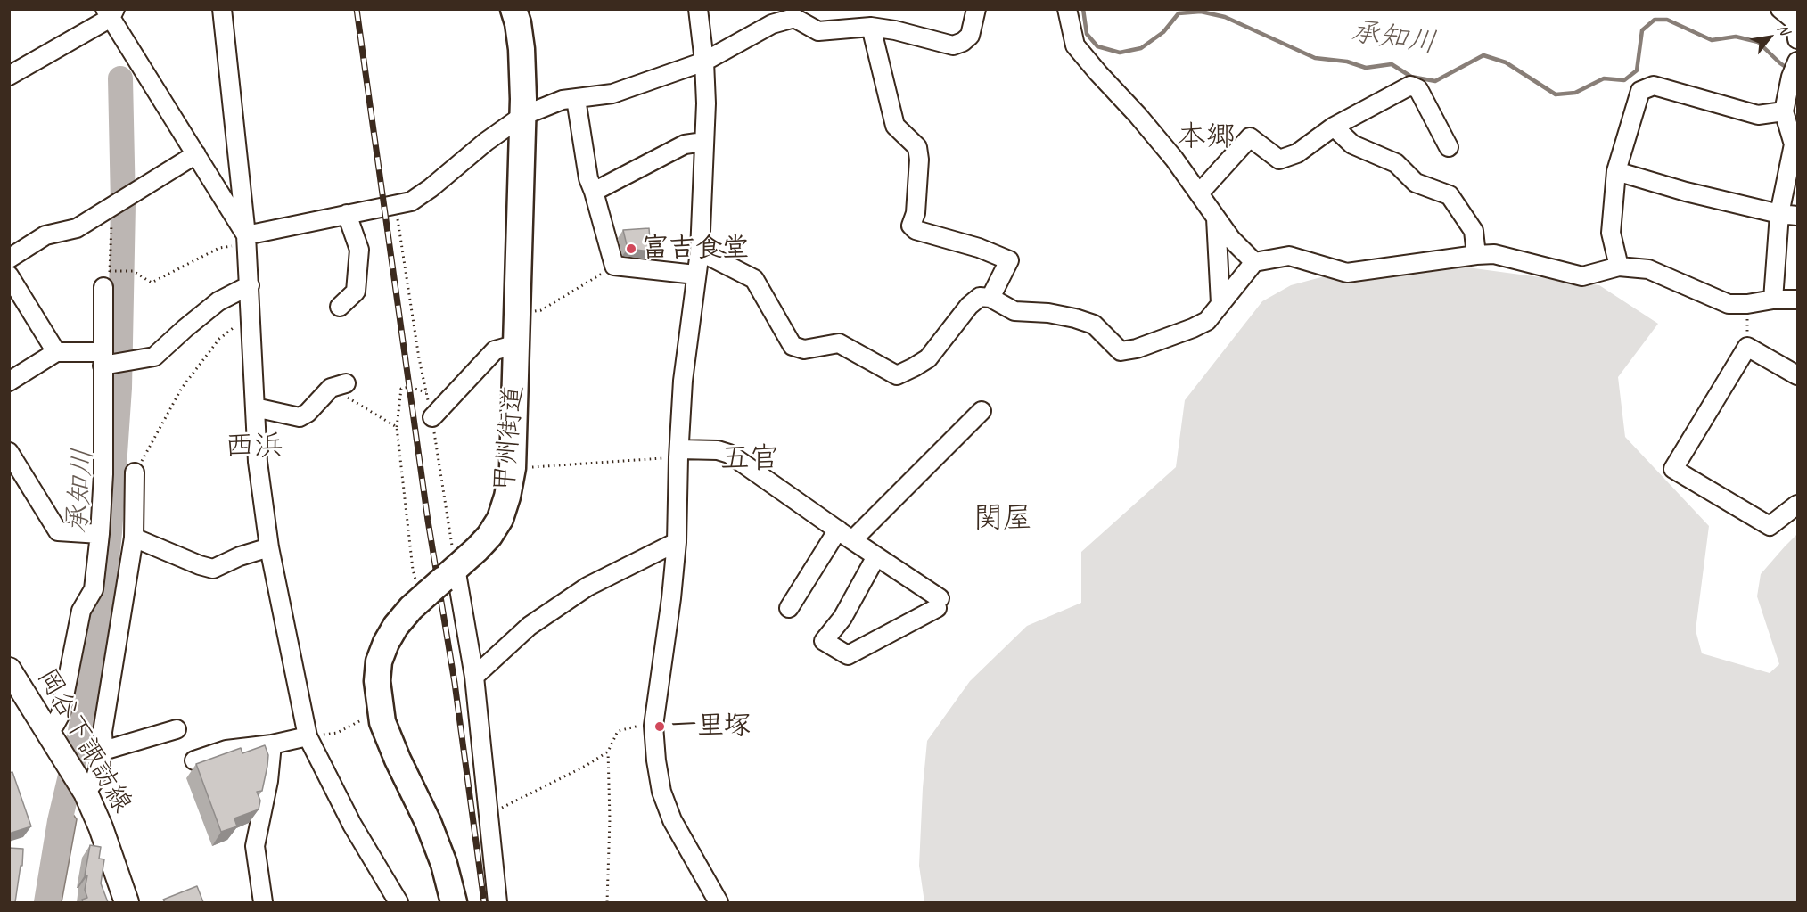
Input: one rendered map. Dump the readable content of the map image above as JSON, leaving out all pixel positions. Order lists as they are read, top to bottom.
{
  "streets": {
    "highway": ["甲州街道"],
    "main road": ["岡谷下諏訪線"]
  },
  "districts": [
    "本郷",
    "西浜",
    "五官",
    "関屋"
  ],
  "water": ["承知川"],
  "places": ["富吉食堂", "一里塚"],
  "north": "top right"
}
